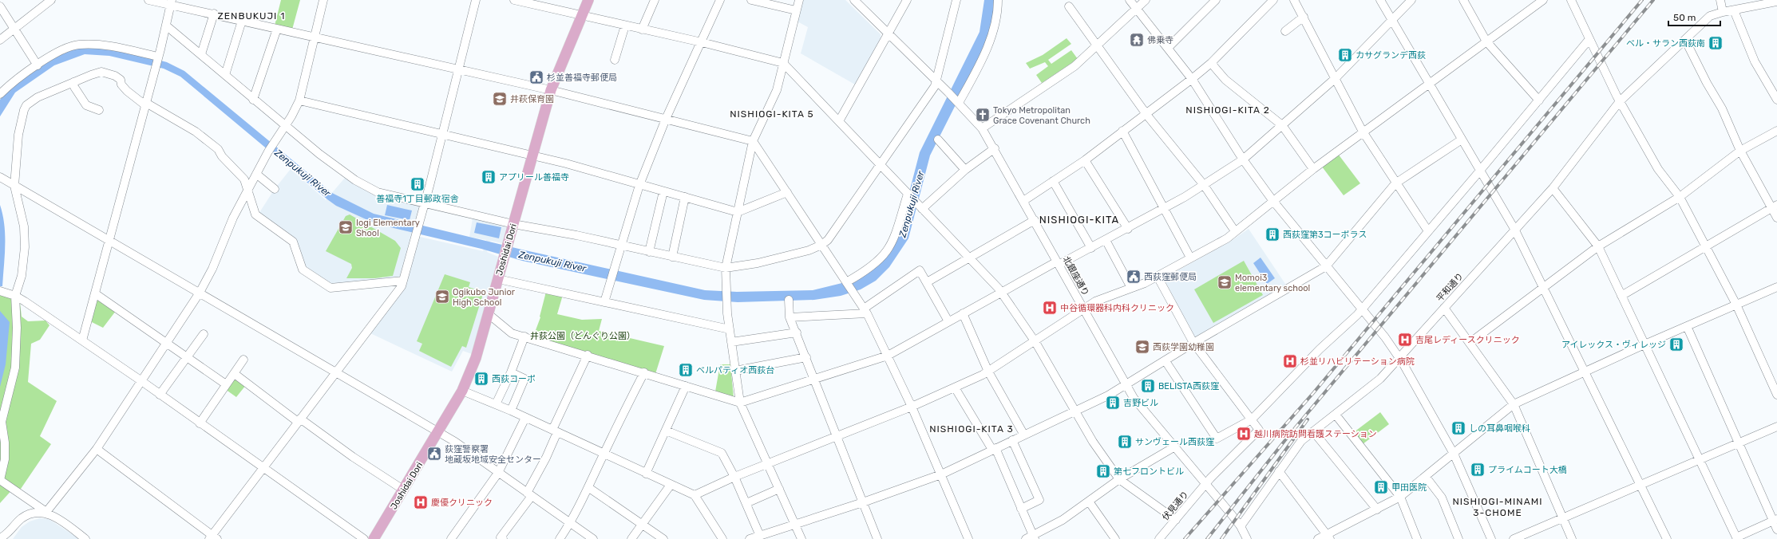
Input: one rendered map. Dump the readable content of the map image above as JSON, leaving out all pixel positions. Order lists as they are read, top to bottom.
{
  "streets": {
    "main road": ["Joshidai Dori"],
    "street": ["北銀座通り", "平和通り", "伏見通り"]
  },
  "crossings": [
    ["北銀座通り", "平和通り"],
    ["北銀座通り", "伏見通り"]
  ],
  "districts": [
    "ZENBUKUJI 1",
    "NISHIOGI-KITA 2",
    "NISHIOGI-KITA 5",
    "NISHIOGI-KITA",
    "NISHIOGI-KITA 3",
    "NISHIOGI-MINAMI 3-CHOME"
  ],
  "water": ["Zenpukuji River"],
  "parks": ["井荻公園（どんぐり公園）"],
  "places": {
    "temple": ["佛乗寺"],
    "building": [
      "ベル・サラン西荻南",
      "カサグランデ西荻",
      "アプリール善福寺",
      "善福寺1丁目郵政宿舎",
      "西荻窪第3コーポラス",
      "アイレックス・ヴィレッジ",
      "ベルパティオ西荻台",
      "西荻コーポ",
      "BELISTA西荻窪",
      "吉野ビル",
      "しの耳鼻咽喉科",
      "サンヴェール西荻窪",
      "プライムコート大橋",
      "第七フロントビル",
      "甲田医院"
    ],
    "public building": ["杉並善福寺郵便局", "西荻窪郵便局", "荻窪警察署 地蔵坂地域安全センター"],
    "school or university": [
      "井萩保育園",
      "Iogi Elementary Shool",
      "Momoi3 elementary school",
      "Ogikubo Junior High School",
      "西荻学園幼稚園"
    ],
    "church": ["Tokyo Metropolitan Grace Covenant Church"],
    "hospital": [
      "中谷循環器科内科クリニック",
      "吉尾レディースクリニック",
      "杉並リハビリテーション病院",
      "越川病院訪問看護ステーション",
      "慶優クリニック"
    ]
  },
  "scale_bar": "50 m"
}
